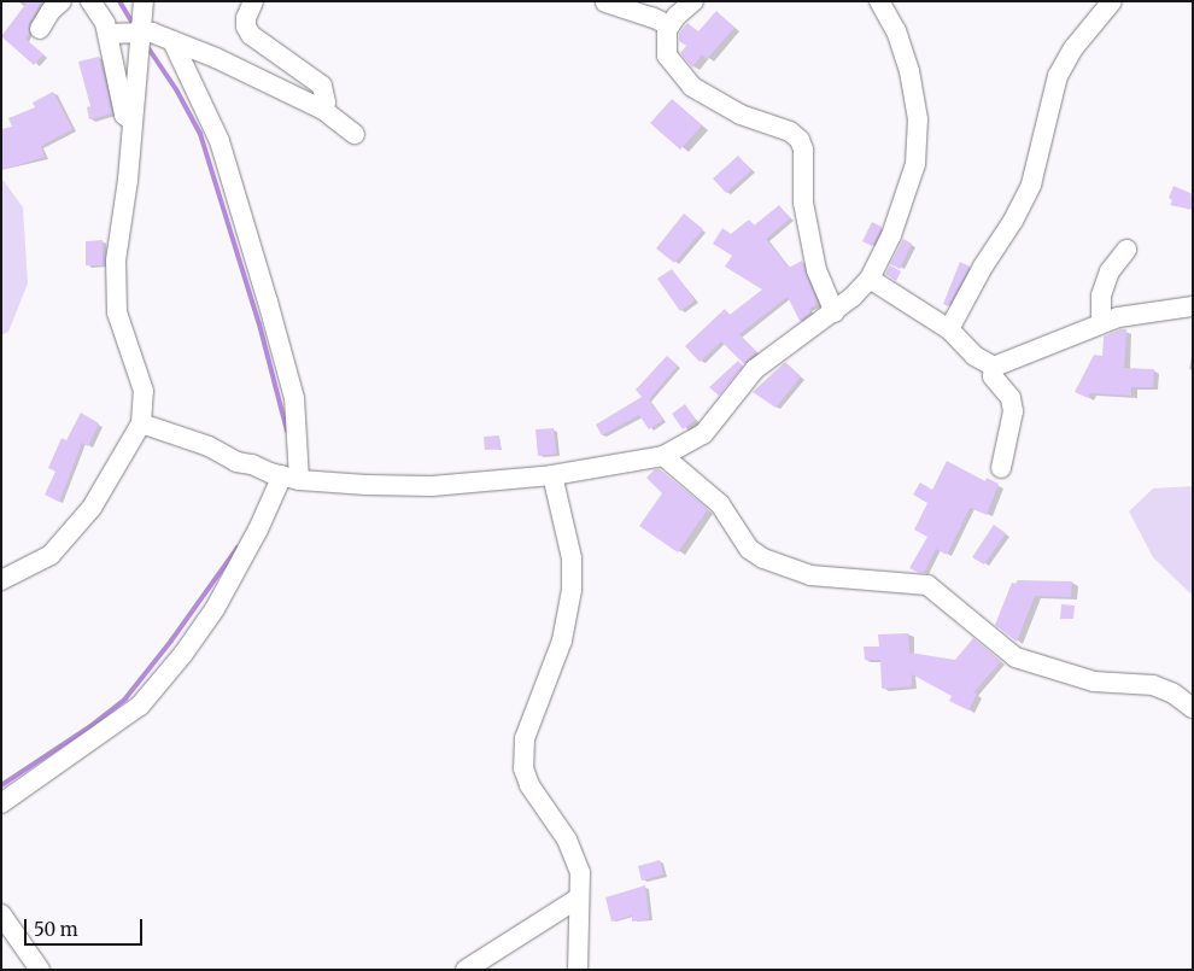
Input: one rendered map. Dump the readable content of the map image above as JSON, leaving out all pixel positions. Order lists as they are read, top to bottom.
{
  "scale_bar": "50 m"
}
